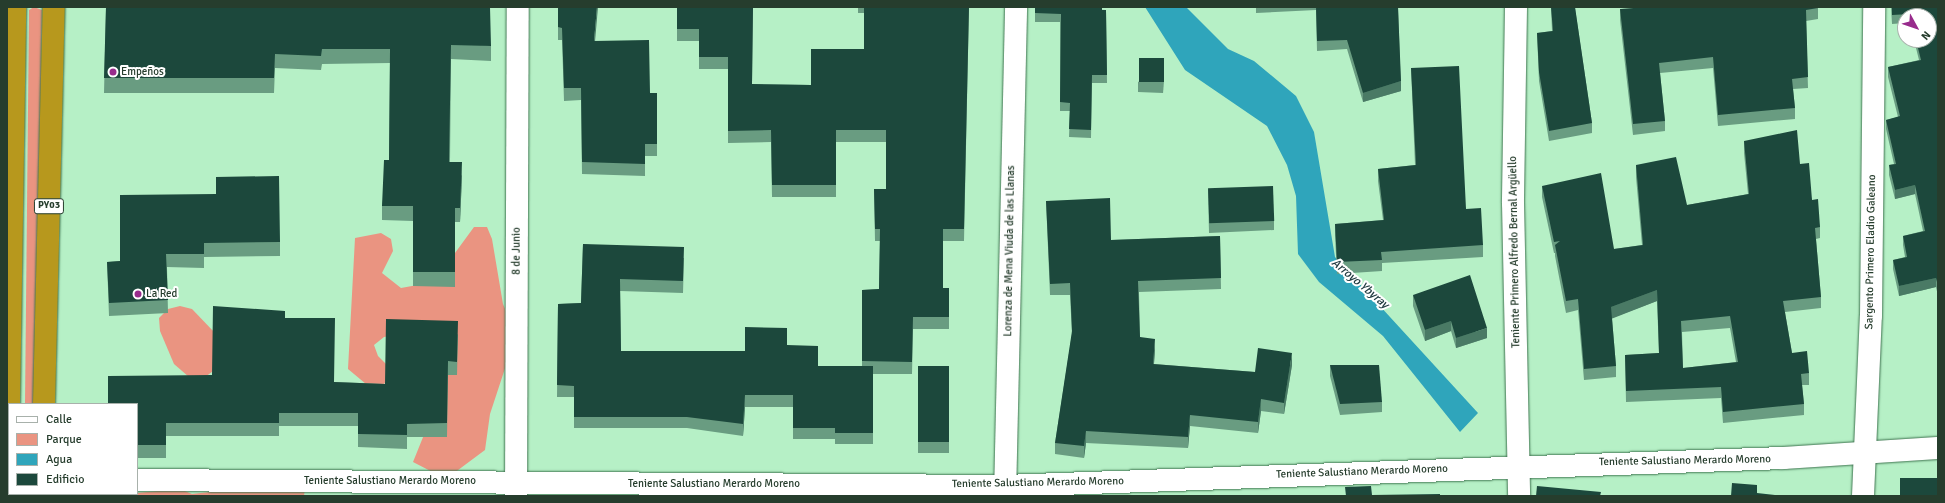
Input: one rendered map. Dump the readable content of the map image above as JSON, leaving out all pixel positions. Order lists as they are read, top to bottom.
{
  "streets": {
    "highway": ["PY03"],
    "street": [
      "8 de Junio",
      "Lorenza de Mena Viuda de las Llanas",
      "Teniente Primero Alfredo Bernal Argüello",
      "Sargento Primero Eladio Galeano",
      "Teniente Salustiano Merardo Moreno"
    ]
  },
  "crossings": [
    ["8 de Junio", "Teniente Salustiano Merardo Moreno"],
    ["Lorenza de Mena Viuda de las Llanas", "Teniente Salustiano Merardo Moreno"],
    ["Teniente Primero Alfredo Bernal Argüello", "Teniente Salustiano Merardo Moreno"],
    ["Sargento Primero Eladio Galeano", "Teniente Salustiano Merardo Moreno"]
  ],
  "water": ["Arroyo Ybyray"],
  "places": ["Empeños", "La Red"],
  "legend": [
    "Calle",
    "Parque",
    "Agua",
    "Edificio"
  ],
  "north": "bottom right"
}
